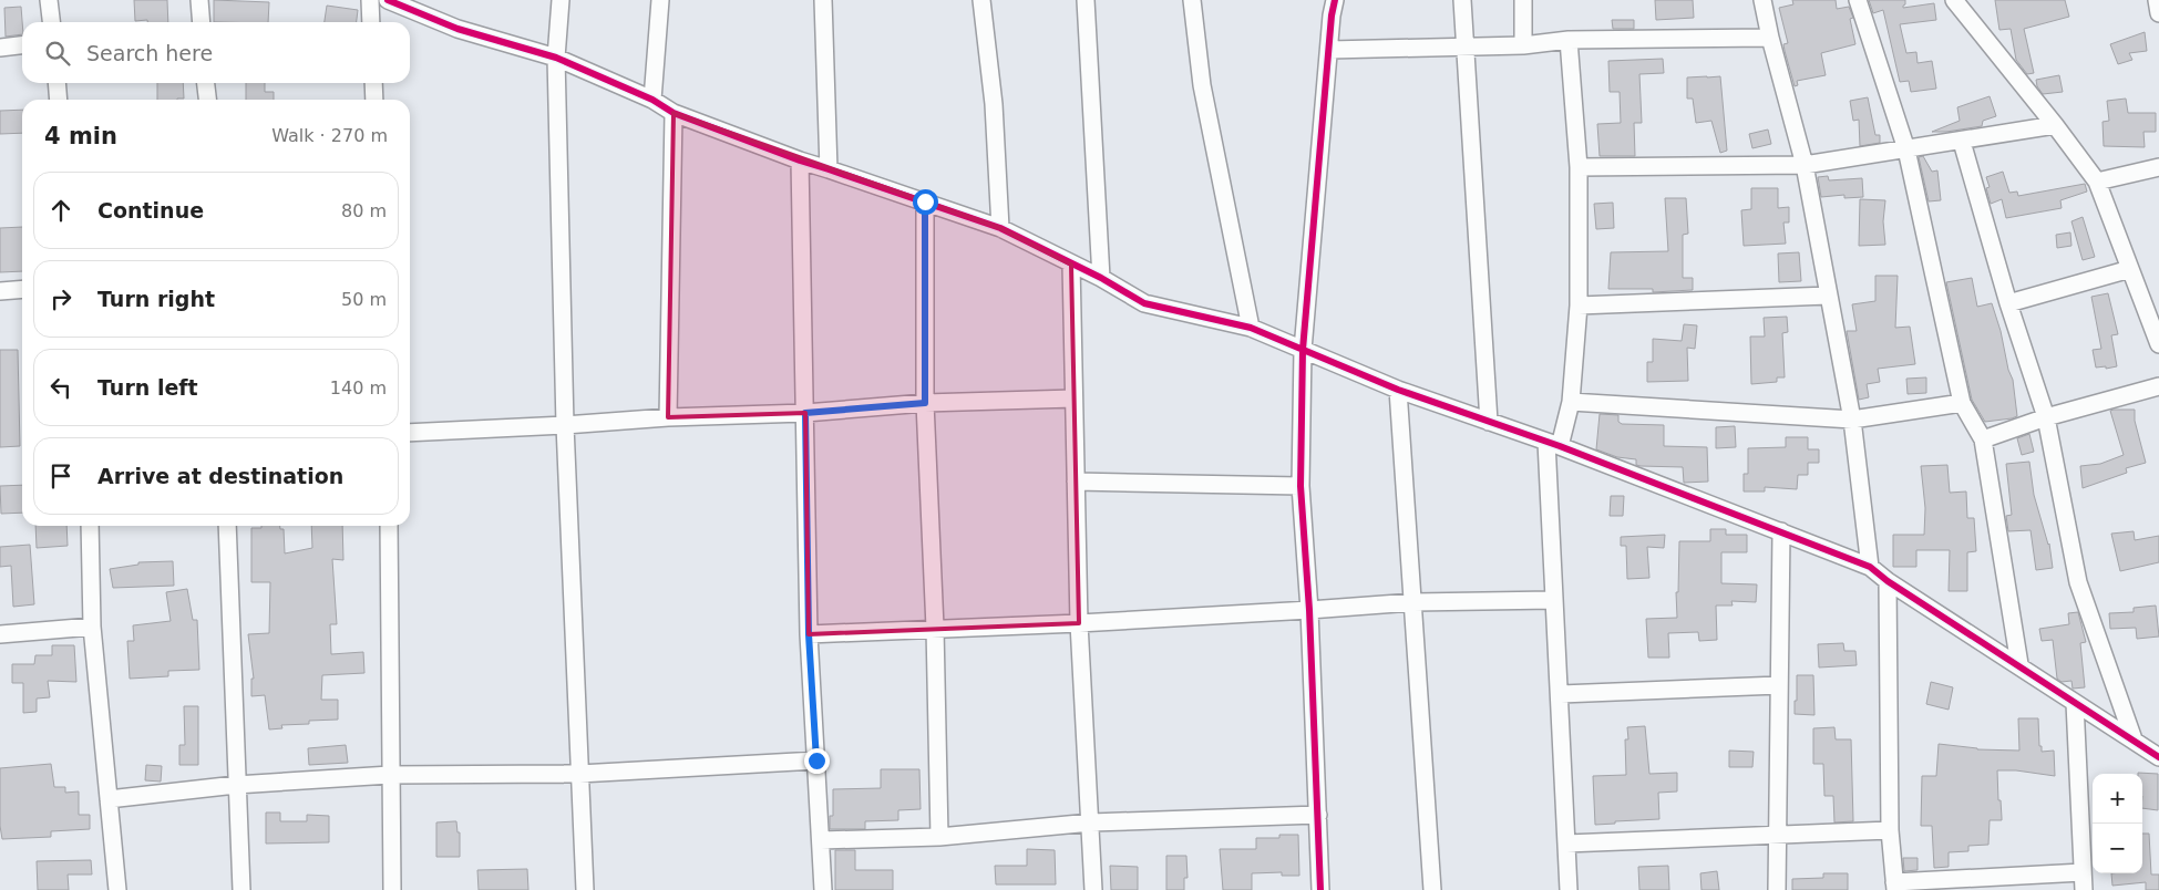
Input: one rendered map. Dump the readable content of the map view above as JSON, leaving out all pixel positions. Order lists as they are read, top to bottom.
{
  "page": {
    "search": "Search here",
    "heading": ["4 min", "Walk · 270 m"],
    "list": [
      ["Continue", "80 m"],
      ["Turn right", "50 m"],
      ["Turn left", "140 m"],
      "Arrive at destination"
    ],
    "map_buttons": ["+", "−"]
  }
}
